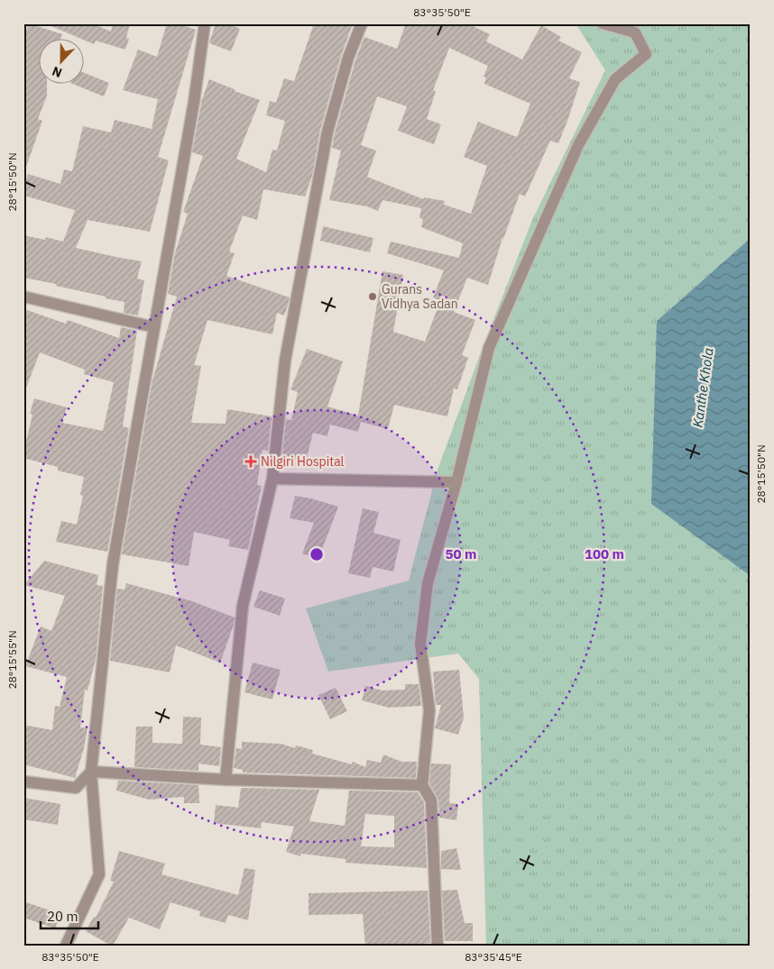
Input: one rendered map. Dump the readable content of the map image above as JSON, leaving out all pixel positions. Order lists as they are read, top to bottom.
{
  "water": ["Kanthe Khola"],
  "places": {
    "other": ["Gurans Vidhya Sadan"],
    "health": ["Nilgiri Hospital"]
  },
  "scale_bar": "20 m",
  "north": "bottom",
  "coordinates": [
    "83°35'50\"E",
    "28°15'50\"N",
    "28°15'55\"N",
    "83°35'45\"E"
  ],
  "rings": ["50 m", "100 m"]
}
